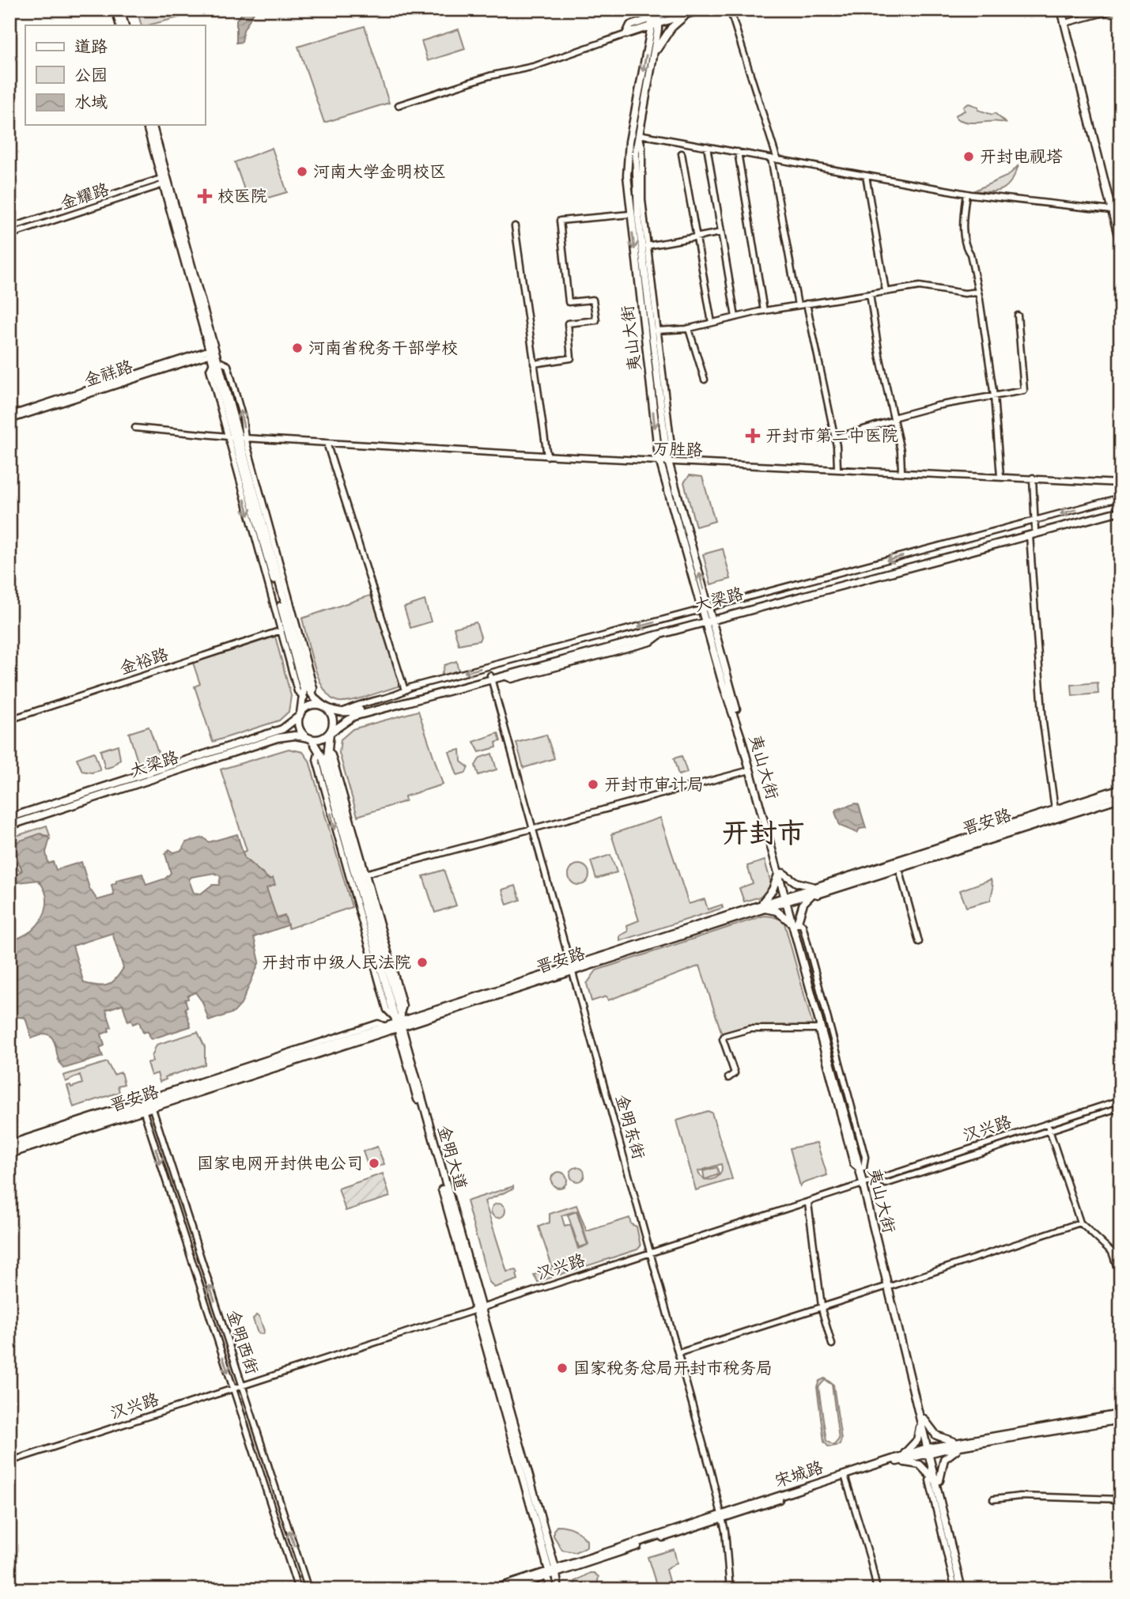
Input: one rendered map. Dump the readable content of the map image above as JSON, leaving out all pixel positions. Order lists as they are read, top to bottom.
{
  "streets": {
    "main road": [
      "夷山大街",
      "大梁路",
      "晋安路",
      "金明大道",
      "宋城路"
    ],
    "street": [
      "金耀路",
      "金祥路",
      "万胜路",
      "金裕路",
      "金明东街",
      "汉兴路",
      "金明西街"
    ]
  },
  "crossings": [
    ["夷山大街", "万胜路"],
    ["夷山大街", "大梁路"],
    ["夷山大街", "晋安路"],
    ["夷山大街", "汉兴路"],
    ["夷山大街", "宋城路"],
    ["大梁路", "金明东街"],
    ["大梁路", "金明大道"],
    ["晋安路", "金明东街"],
    ["晋安路", "金明大道"],
    ["晋安路", "金明西街"],
    ["金明东街", "汉兴路"],
    ["金明东街", "宋城路"],
    ["汉兴路", "金明大道"],
    ["汉兴路", "金明西街"],
    ["金明大道", "宋城路"]
  ],
  "districts": ["开封市"],
  "places": {
    "other": [
      "开封电视塔",
      "河南大学金明校区",
      "河南省税务干部学校",
      "开封市审计局",
      "开封市中级人民法院",
      "国家电网开封供电公司",
      "国家税务总局开封市税务局"
    ],
    "health": ["校医院", "开封市第二中医院"]
  },
  "legend": ["道路", "公园", "水域"]
}
